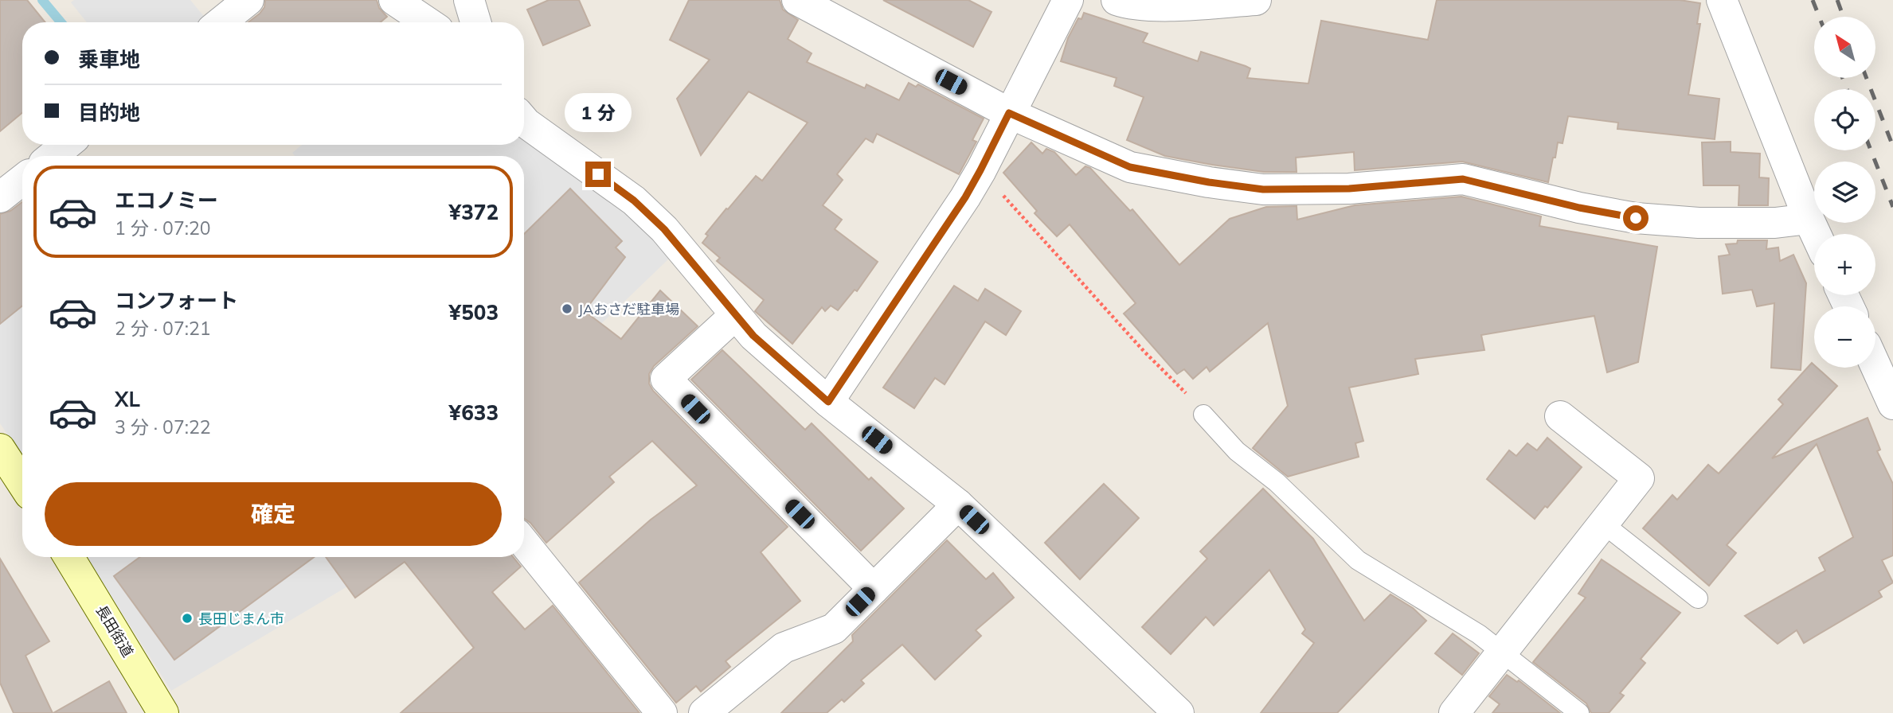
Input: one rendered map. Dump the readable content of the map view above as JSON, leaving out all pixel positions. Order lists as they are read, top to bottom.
{
  "streets": {
    "main road": ["長田街道"]
  },
  "places": ["JAおさだ駐車場", "長田じまん市"],
  "north": "top left",
  "page": {
    "map_buttons": ["+", "−"],
    "banner": ["乗車地", "目的地"],
    "bubble": "1 分",
    "list": [
      {
        "name": "エコノミー",
        "note": "1 分 · 07:20",
        "value": "¥372"
      },
      {
        "name": "コンフォート",
        "note": "2 分 · 07:21",
        "value": "¥503"
      },
      {
        "name": "XL",
        "note": "3 分 · 07:22",
        "value": "¥633"
      }
    ],
    "buttons": "確定"
  }
}
